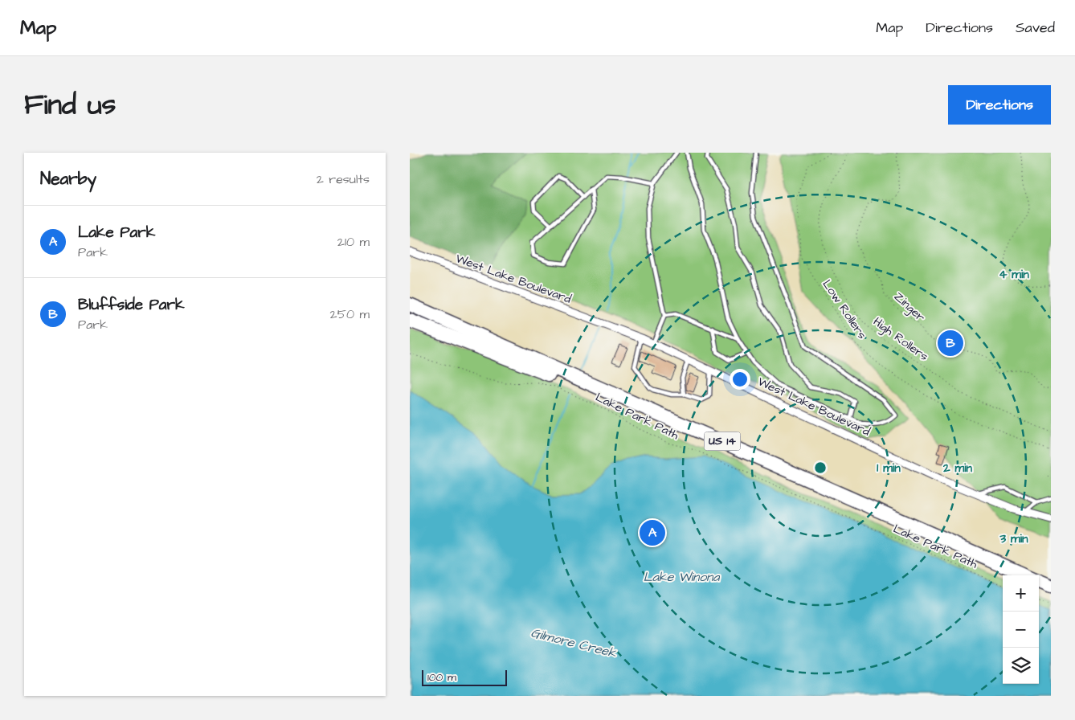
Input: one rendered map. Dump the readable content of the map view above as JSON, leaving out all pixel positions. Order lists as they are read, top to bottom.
{
  "streets": {
    "highway": ["US 14"],
    "street": ["West Lake Boulevard"],
    "path": [
      "Zinger",
      "Low Rollers",
      "High Rollers",
      "Lake Park Path"
    ]
  },
  "water": ["Lake Winona", "Gilmore Creek"],
  "scale_bar": "100 m",
  "page": {
    "header": "Map",
    "nav": ["Map", "Directions", "Saved"],
    "title": "Find us",
    "buttons": "Directions",
    "heading": ["Nearby", "2 results"],
    "list": [
      {
        "mark": "A",
        "name": "Lake Park",
        "note": "Park",
        "value": "210 m"
      },
      {
        "mark": "B",
        "name": "Bluffside Park",
        "note": "Park",
        "value": "250 m"
      }
    ],
    "pins": ["B", "A"],
    "map_buttons": ["+", "−"],
    "scale": "100 m"
  },
  "rings": [
    "4 min",
    "1 min",
    "2 min",
    "3 min"
  ]
}
